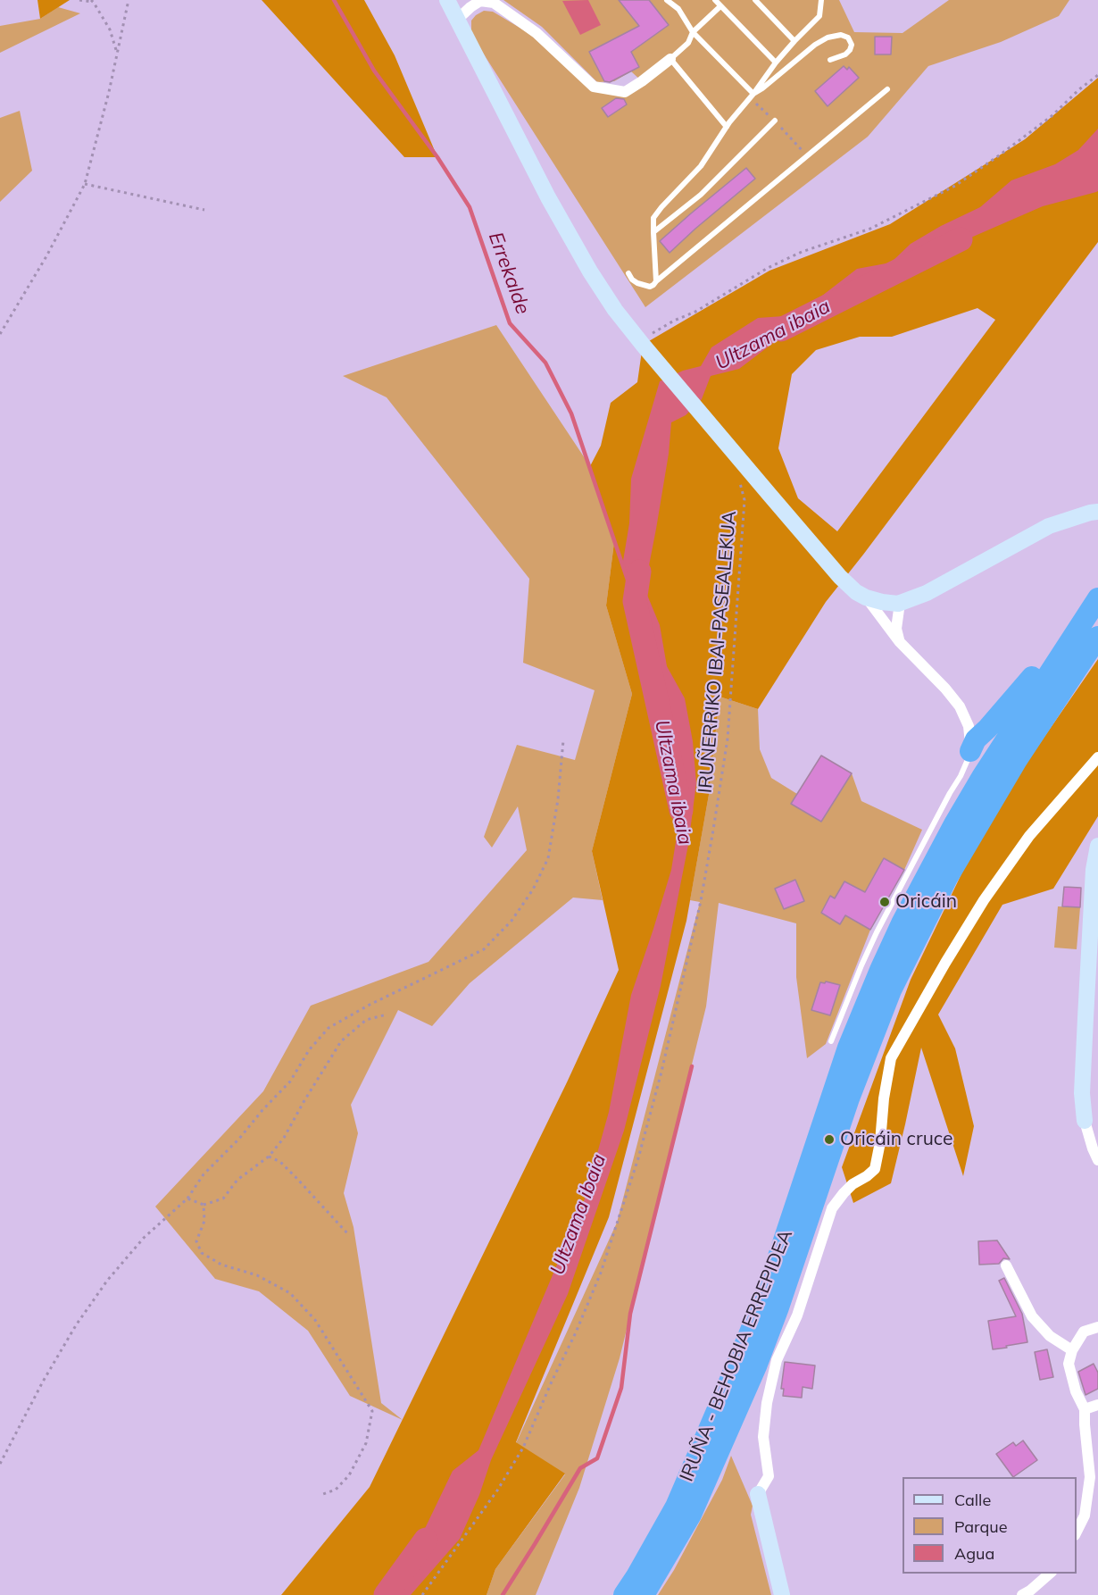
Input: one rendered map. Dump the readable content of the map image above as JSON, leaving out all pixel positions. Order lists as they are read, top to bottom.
{
  "streets": {
    "highway": ["IRUÑA - BEHOBIA ERREPIDEA"],
    "path": ["IRUÑERRIKO IBAI-PASEALEKUA"]
  },
  "water": ["Errekalde", "Ultzama ibaia"],
  "places": ["Oricáin", "Oricáin cruce"],
  "legend": ["Calle", "Parque", "Agua"]
}
